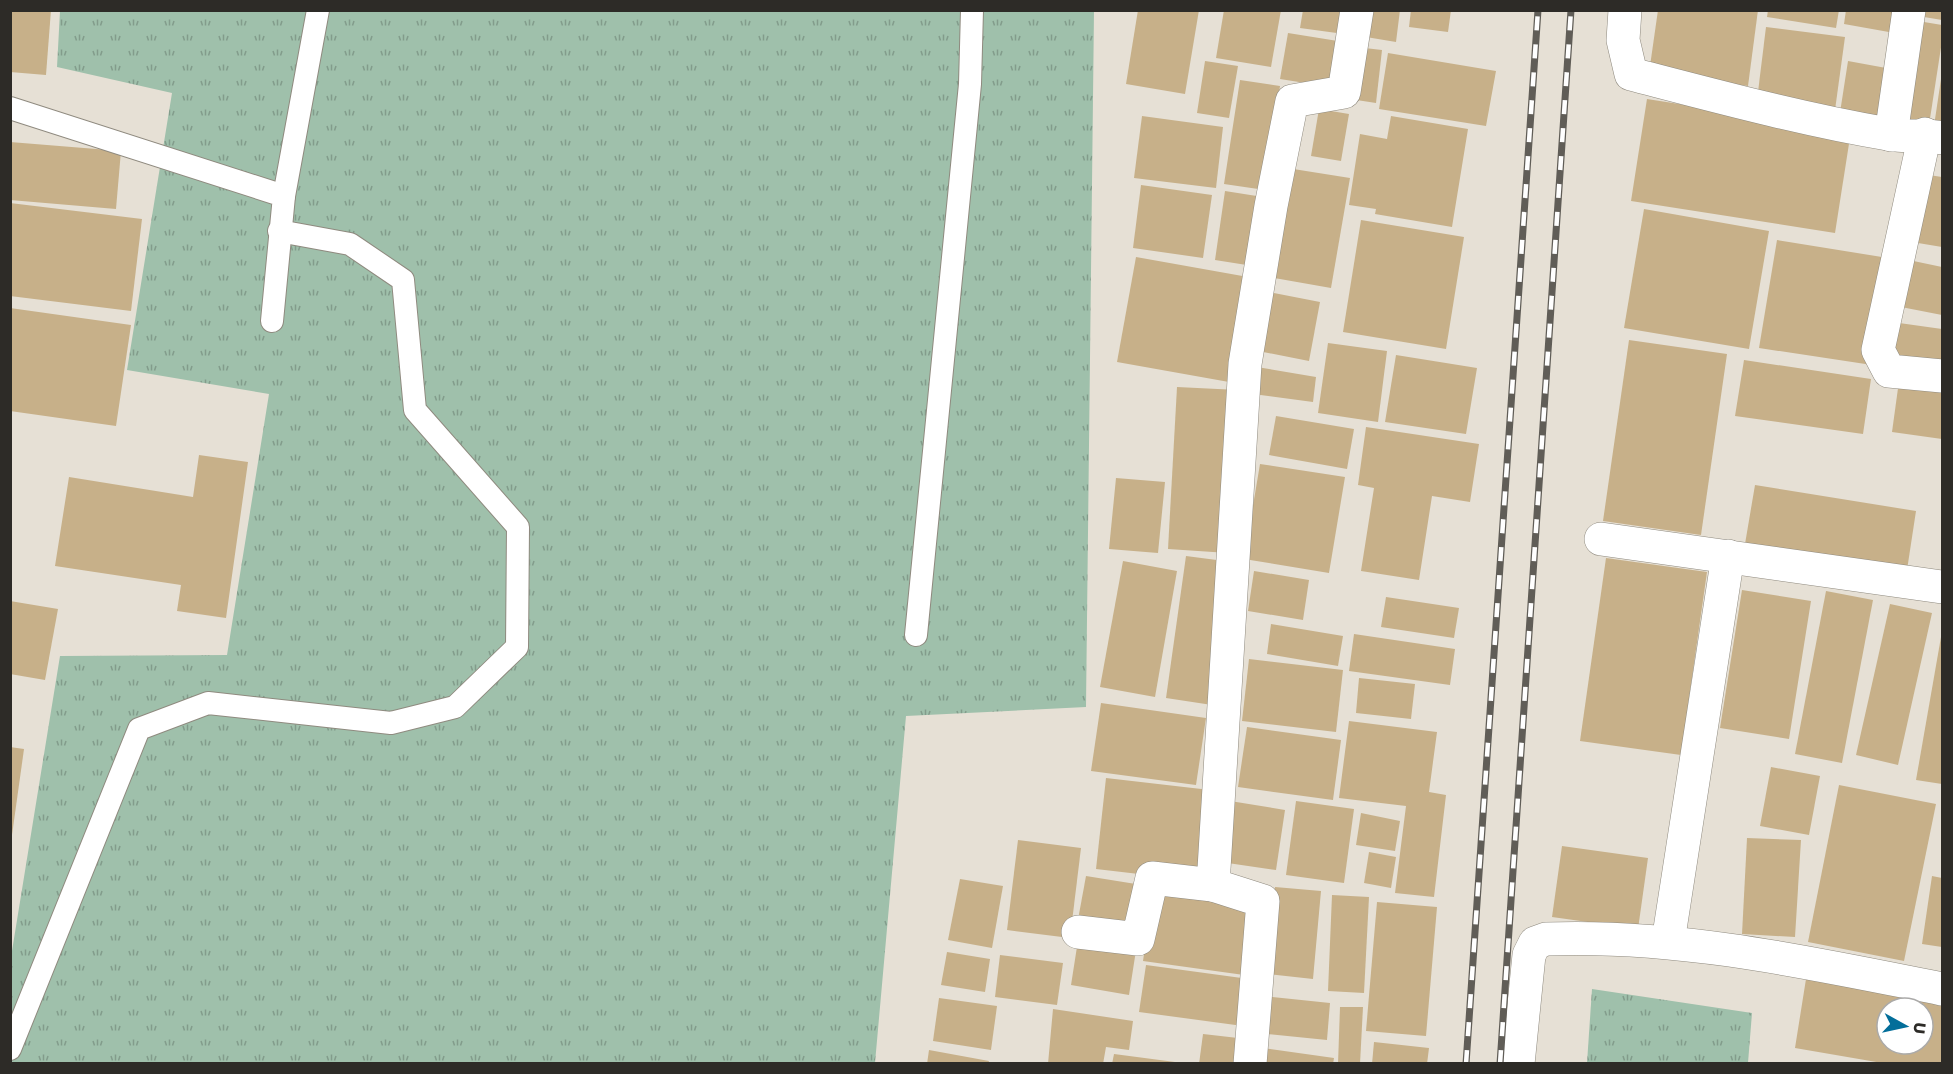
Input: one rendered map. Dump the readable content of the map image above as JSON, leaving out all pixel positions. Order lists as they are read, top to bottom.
{
  "north": "right"
}
